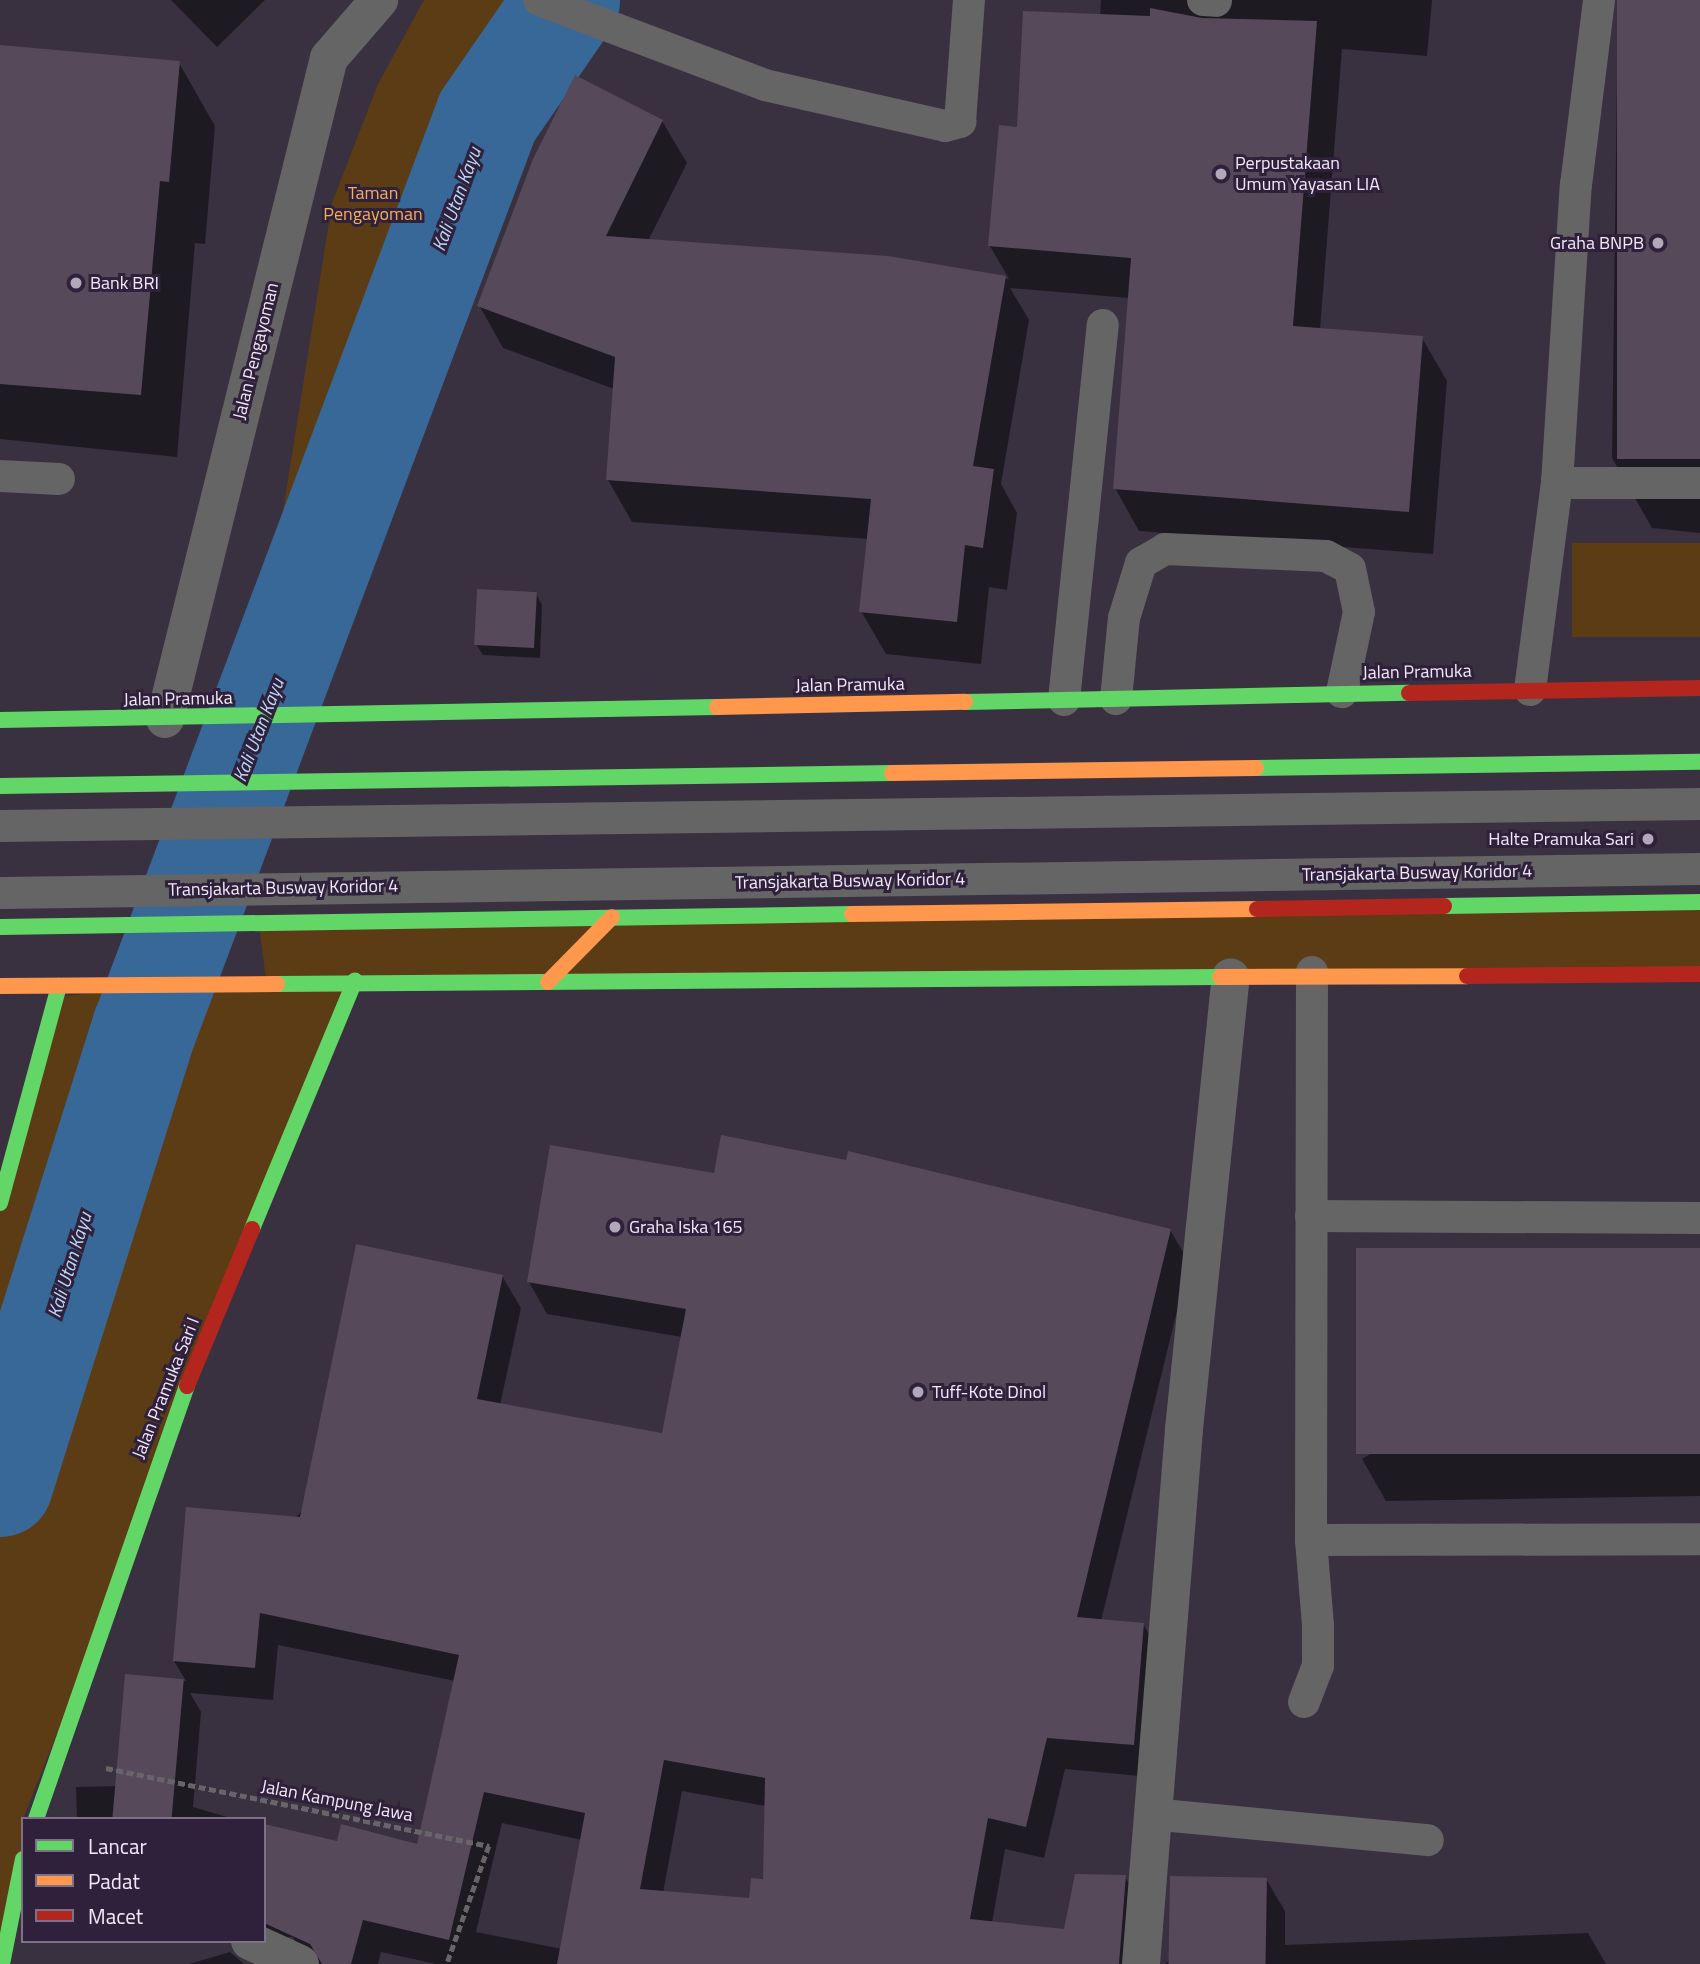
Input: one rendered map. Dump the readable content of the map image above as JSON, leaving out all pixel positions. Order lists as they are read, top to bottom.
{
  "streets": {
    "main road": ["Jalan Pramuka", "Jalan Pramuka Sari I"],
    "street": ["Jalan Pengayoman"],
    "lane": ["Transjakarta Busway Koridor 4"],
    "path": ["Jalan Kampung Jawa"]
  },
  "crossings": [
    ["Jalan Pengayoman", "Jalan Pramuka"],
    ["Jalan Pramuka Sari I", "Jalan Kampung Jawa"]
  ],
  "water": ["Kali Utan Kayu"],
  "parks": ["Taman Pengayoman"],
  "places": [
    "Perpustakaan Umum Yayasan LIA",
    "Graha BNPB",
    "Bank BRI",
    "Halte Pramuka Sari",
    "Graha Iska 165",
    "Tuff-Kote Dinol"
  ],
  "legend": ["Lancar", "Padat", "Macet"]
}
